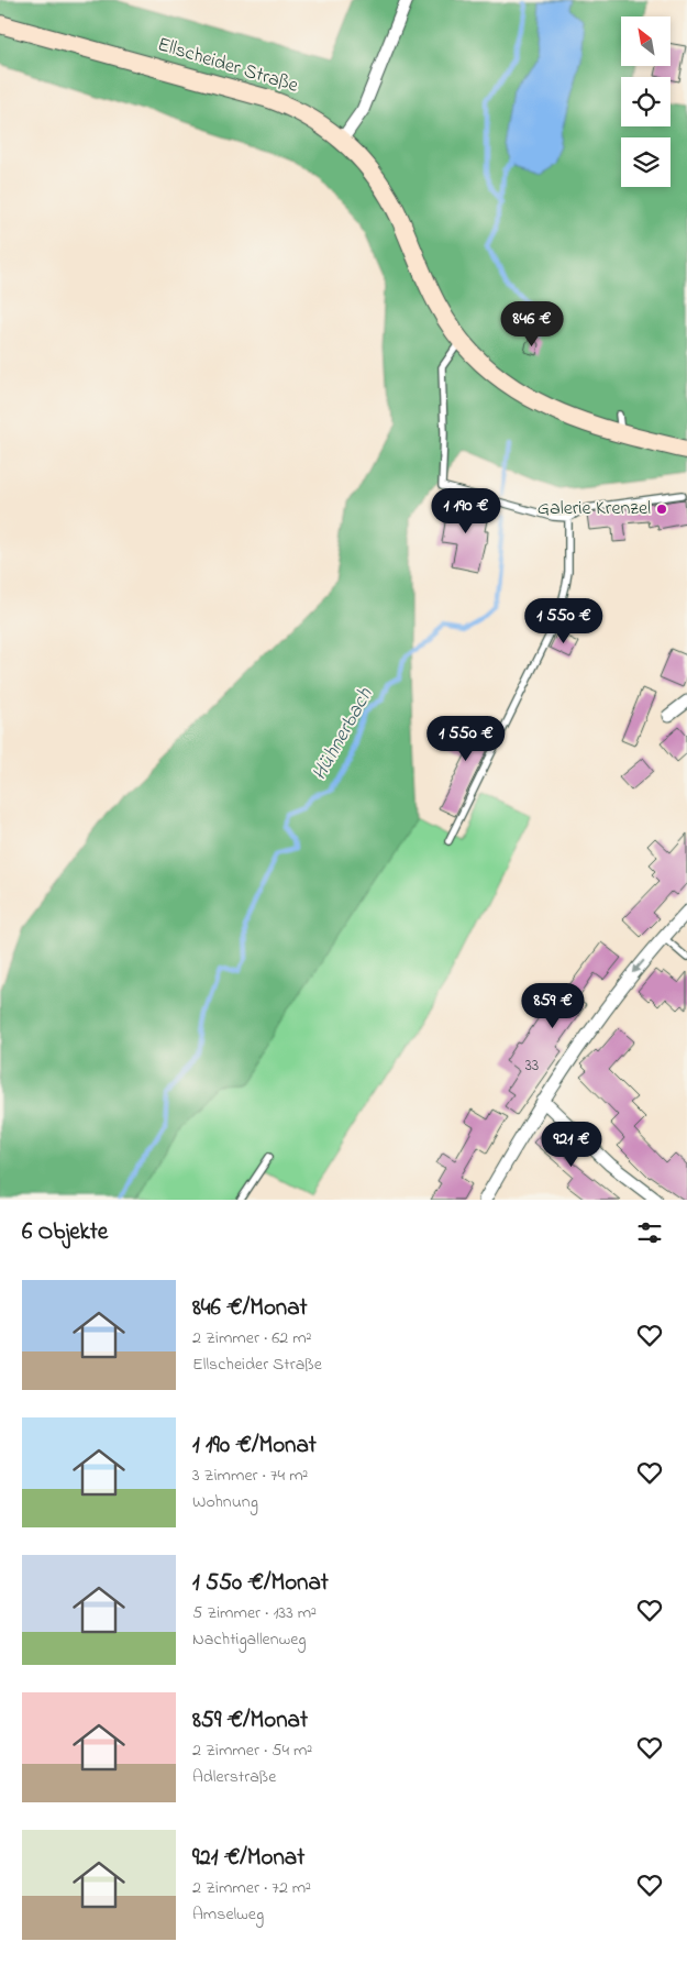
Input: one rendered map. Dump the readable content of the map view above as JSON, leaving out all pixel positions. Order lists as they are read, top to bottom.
{
  "streets": {
    "street": ["Ellscheider Straße"]
  },
  "water": ["Hühnerbach"],
  "places": ["Galerie Krenzel"],
  "house_numbers": ["33"],
  "north": "top left",
  "page": {
    "price": [
      "846 €",
      "1 190 €",
      "1 550 €",
      "1 550 €",
      "859 €",
      "921 €"
    ],
    "heading": "6 Objekte",
    "list": [
      {
        "name": "846 €/Monat",
        "note": "2 Zimmer · 62 m² · Ellscheider Straße"
      },
      {
        "name": "1 190 €/Monat",
        "note": "3 Zimmer · 74 m² · Wohnung"
      },
      {
        "name": "1 550 €/Monat",
        "note": "5 Zimmer · 133 m² · Nachtigallenweg"
      },
      {
        "name": "859 €/Monat",
        "note": "2 Zimmer · 54 m² · Adlerstraße"
      },
      {
        "name": "921 €/Monat",
        "note": "2 Zimmer · 72 m² · Amselweg"
      }
    ]
  }
}
